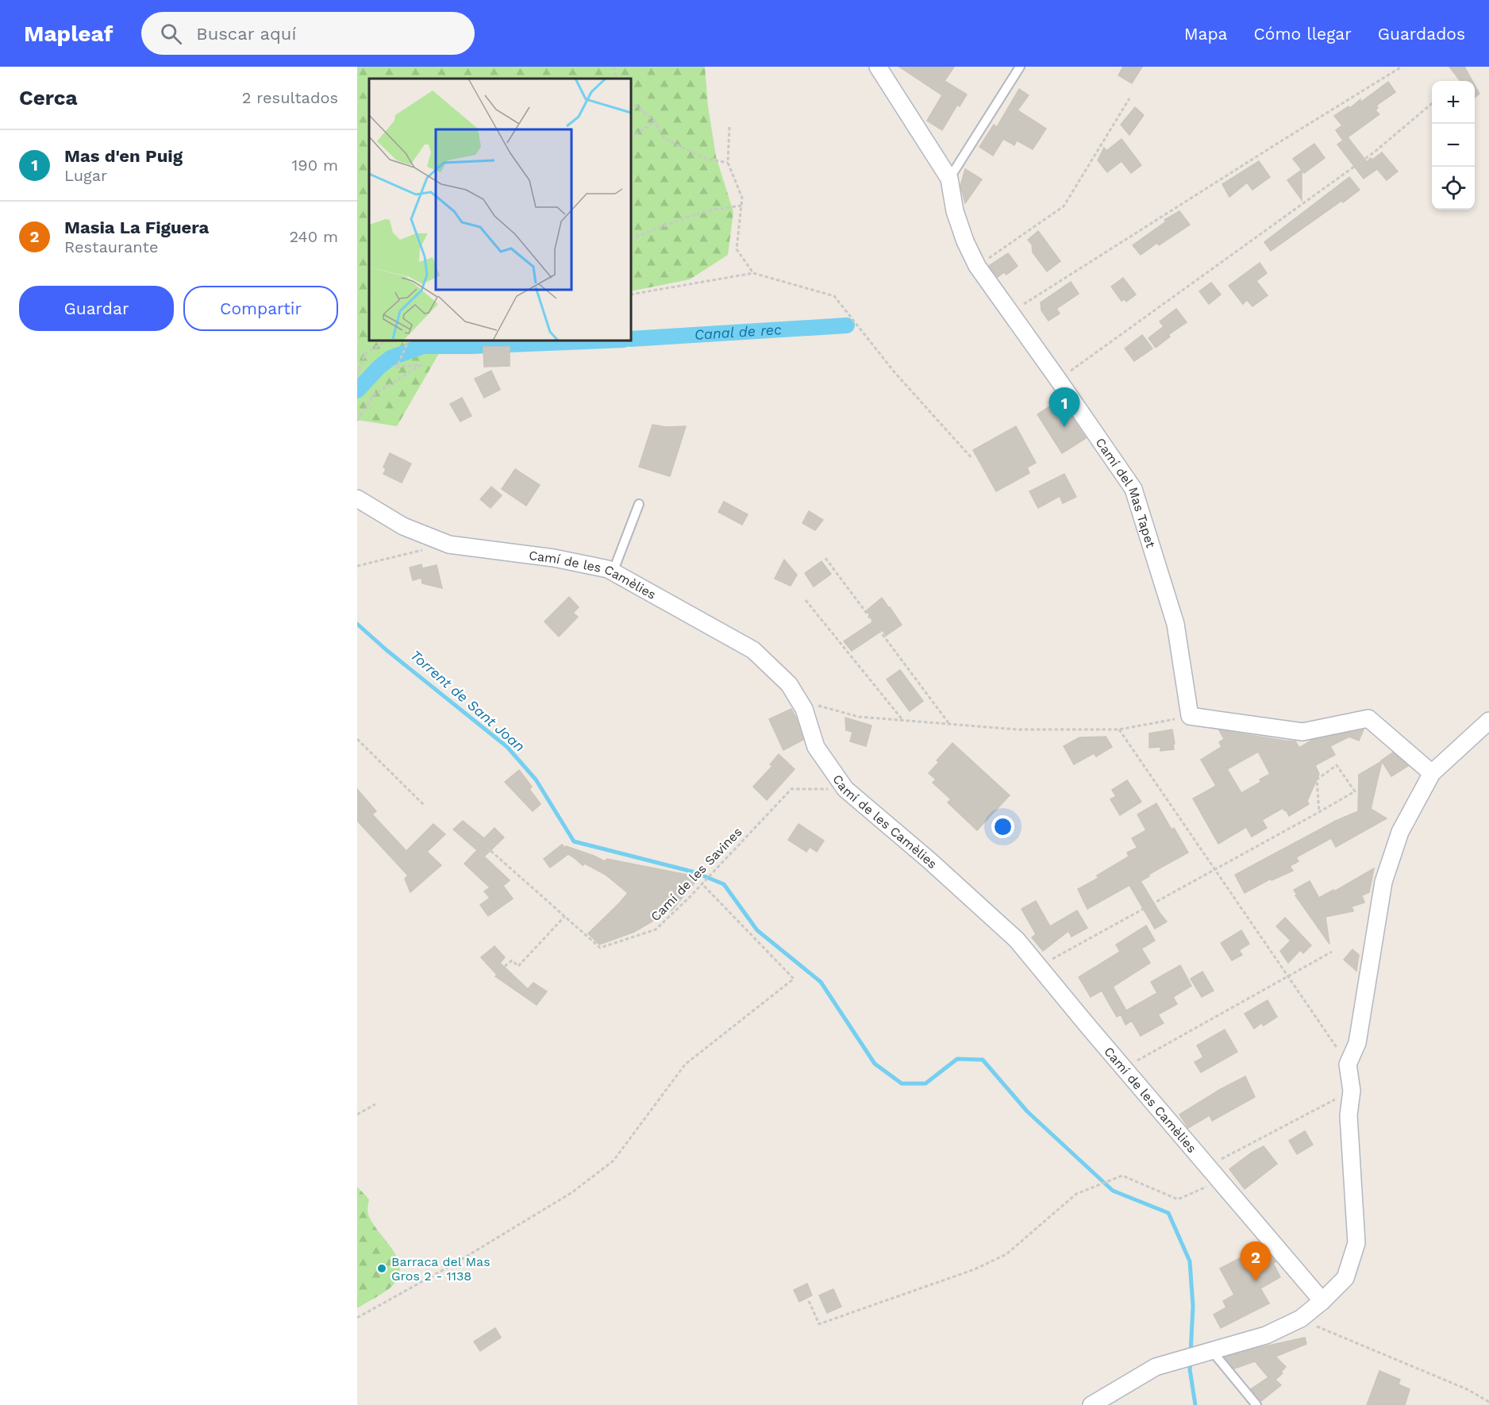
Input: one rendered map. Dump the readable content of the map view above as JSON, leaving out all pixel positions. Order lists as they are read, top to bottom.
{
  "streets": {
    "street": ["Camí del Mas Tapet", "Camí de les Camèlies"],
    "path": ["Camí de les Savines"]
  },
  "crossings": [
    ["Camí de les Camèlies", "Camí de les Savines"]
  ],
  "water": ["Canal de rec", "Torrent de Sant Joan"],
  "places": ["Barraca del Mas Gros 2 - 1138"],
  "page": {
    "header": "Mapleaf",
    "search": "Buscar aquí",
    "nav": ["Mapa", "Cómo llegar", "Guardados"],
    "heading": ["Cerca", "2 resultados"],
    "map_buttons": ["+", "−"],
    "list": [
      {
        "mark": "1",
        "name": "Mas d'en Puig",
        "note": "Lugar",
        "value": "190 m"
      },
      {
        "mark": "2",
        "name": "Masia La Figuera",
        "note": "Restaurante",
        "value": "240 m"
      }
    ],
    "buttons": ["Guardar", "Compartir"],
    "pins": ["1", "2"]
  }
}
